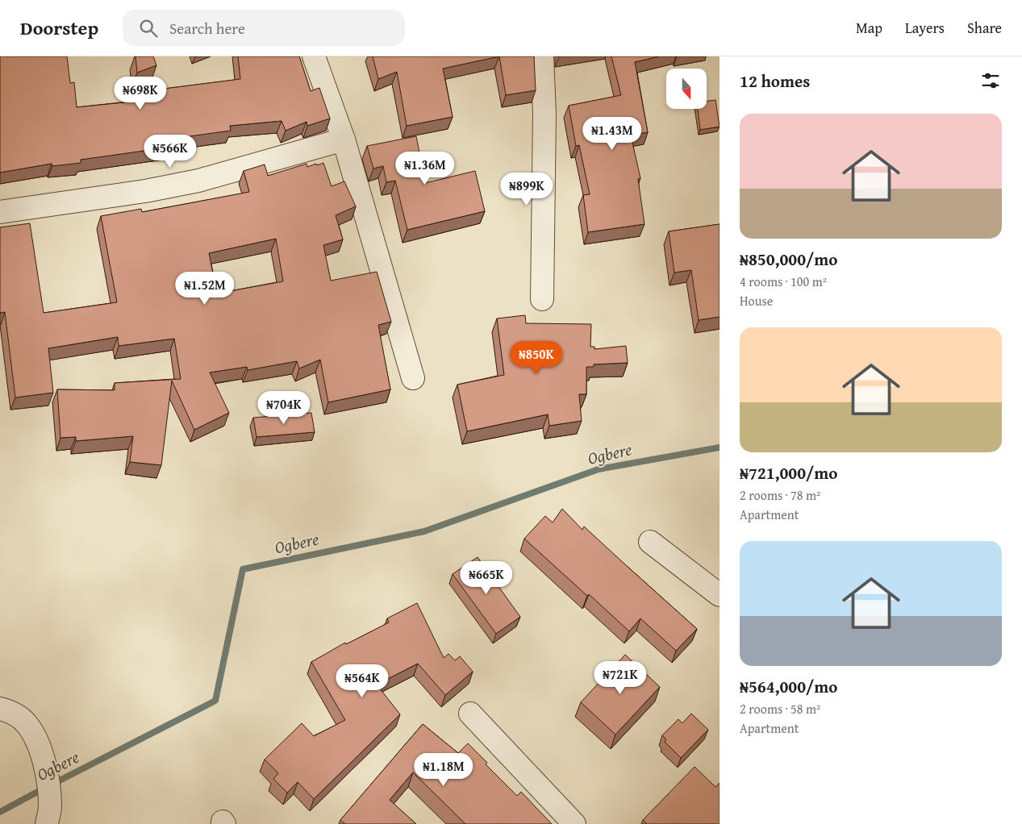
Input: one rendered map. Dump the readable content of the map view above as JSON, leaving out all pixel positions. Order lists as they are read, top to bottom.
{
  "water": ["Ogbere"],
  "north": "bottom",
  "page": {
    "header": "Doorstep",
    "search": "Search here",
    "nav": ["Map", "Layers", "Share"],
    "heading": "12 homes",
    "price": [
      "₦698K",
      "₦1.43M",
      "₦566K",
      "₦1.36M",
      "₦899K",
      "₦1.52M",
      "₦850K",
      "₦704K",
      "₦665K",
      "₦721K",
      "₦564K",
      "₦1.18M"
    ],
    "list": [
      {
        "name": "₦850,000/mo",
        "note": "4 rooms · 100 m² · House"
      },
      {
        "name": "₦721,000/mo",
        "note": "2 rooms · 78 m² · Apartment"
      },
      {
        "name": "₦564,000/mo",
        "note": "2 rooms · 58 m² · Apartment"
      }
    ]
  }
}
